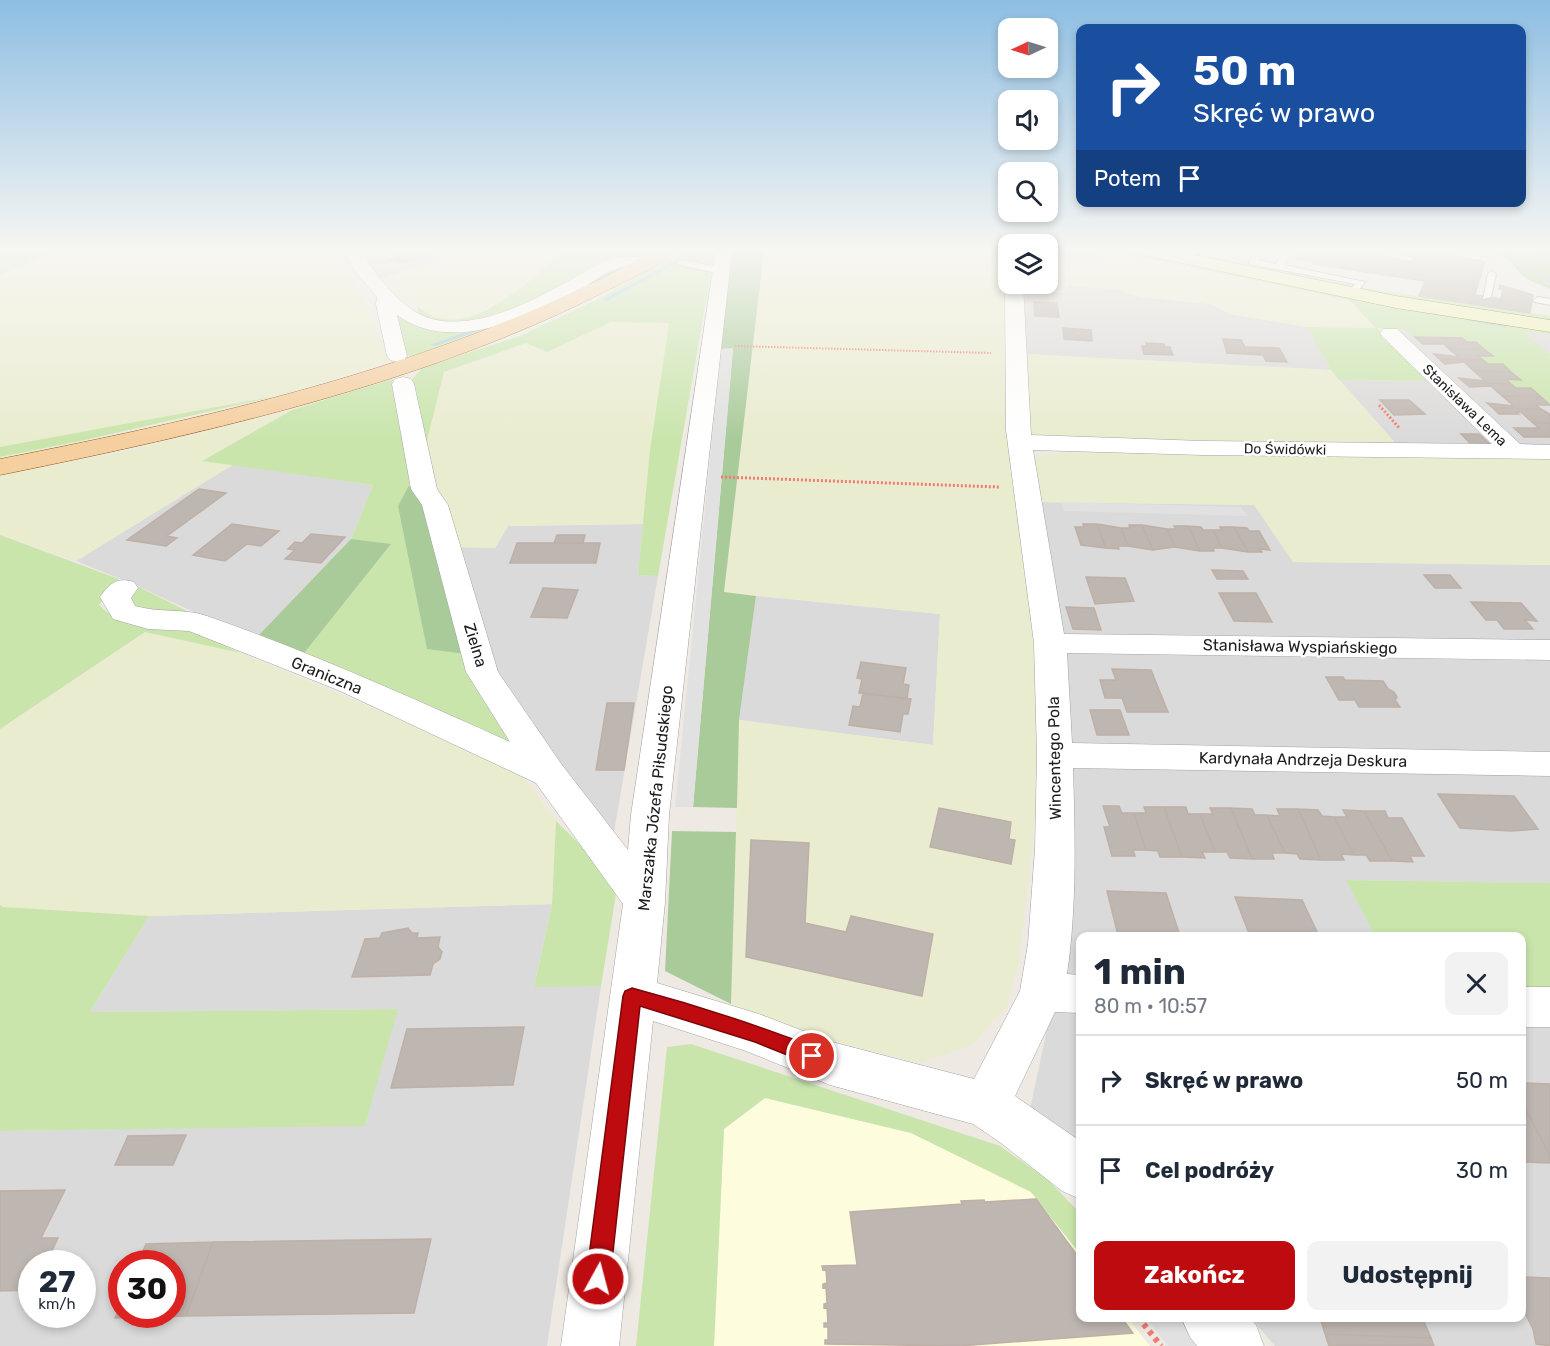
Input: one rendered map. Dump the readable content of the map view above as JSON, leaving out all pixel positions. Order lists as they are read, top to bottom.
{
  "streets": {
    "street": [
      "Stanisława Lema",
      "Do Świdówki",
      "Zielna",
      "Stanisława Wyspiańskiego",
      "Graniczna",
      "Wincentego Pola",
      "Kardynała Andrzeja Deskura",
      "Marszałka Józefa Piłsudskiego"
    ]
  },
  "crossings": [
    ["Stanisława Lema", "Do Świdówki"],
    ["Do Świdówki", "Wincentego Pola"],
    ["Zielna", "Graniczna"],
    ["Zielna", "Marszałka Józefa Piłsudskiego"],
    ["Stanisława Wyspiańskiego", "Wincentego Pola"],
    ["Wincentego Pola", "Kardynała Andrzeja Deskura"]
  ],
  "north": "left",
  "page": {
    "turn": ["50 m", "Skręć w prawo"],
    "then": "Potem",
    "heading": ["1 min", "80 m · 10:57"],
    "list": [
      {
        "name": "Skręć w prawo",
        "value": "50 m"
      },
      {
        "name": "Cel podróży",
        "value": "30 m"
      }
    ],
    "buttons": ["Zakończ", "Udostępnij"],
    "speed": "27 km/h",
    "limit": "30"
  }
}
